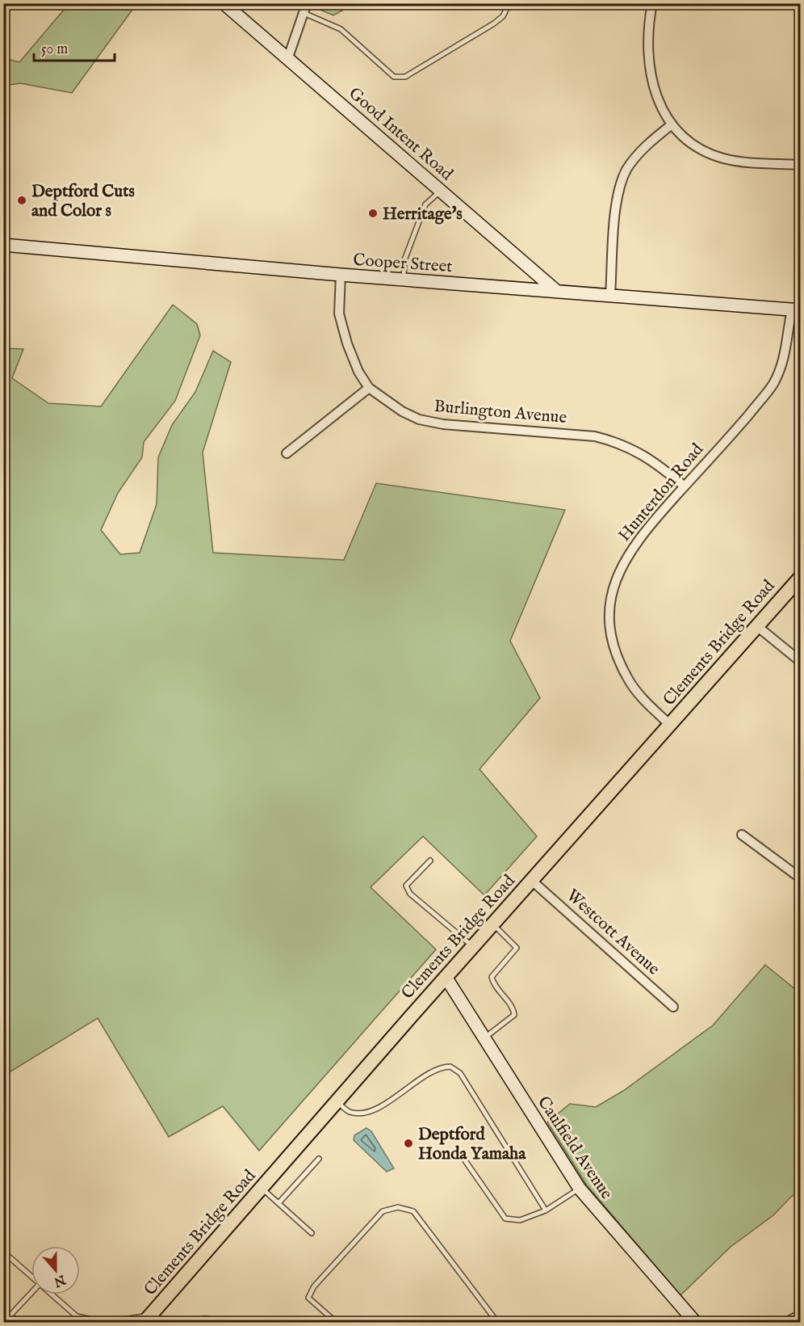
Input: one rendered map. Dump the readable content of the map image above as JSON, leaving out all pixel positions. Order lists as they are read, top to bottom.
{
  "streets": {
    "main road": [
      "Good Intent Road",
      "Cooper Street",
      "Clements Bridge Road",
      "Caulfield Avenue"
    ],
    "street": ["Burlington Avenue", "Hunterdon Road", "Westcott Avenue"]
  },
  "crossings": [
    ["Good Intent Road", "Cooper Street"],
    ["Cooper Street", "Burlington Avenue"],
    ["Cooper Street", "Hunterdon Road"],
    ["Burlington Avenue", "Hunterdon Road"],
    ["Hunterdon Road", "Clements Bridge Road"],
    ["Clements Bridge Road", "Westcott Avenue"],
    ["Clements Bridge Road", "Caulfield Avenue"]
  ],
  "places": ["Deptford Cuts and Color s", "Herritage's", "Deptford Honda Yamaha"],
  "scale_bar": "50 m",
  "north": "bottom"
}
